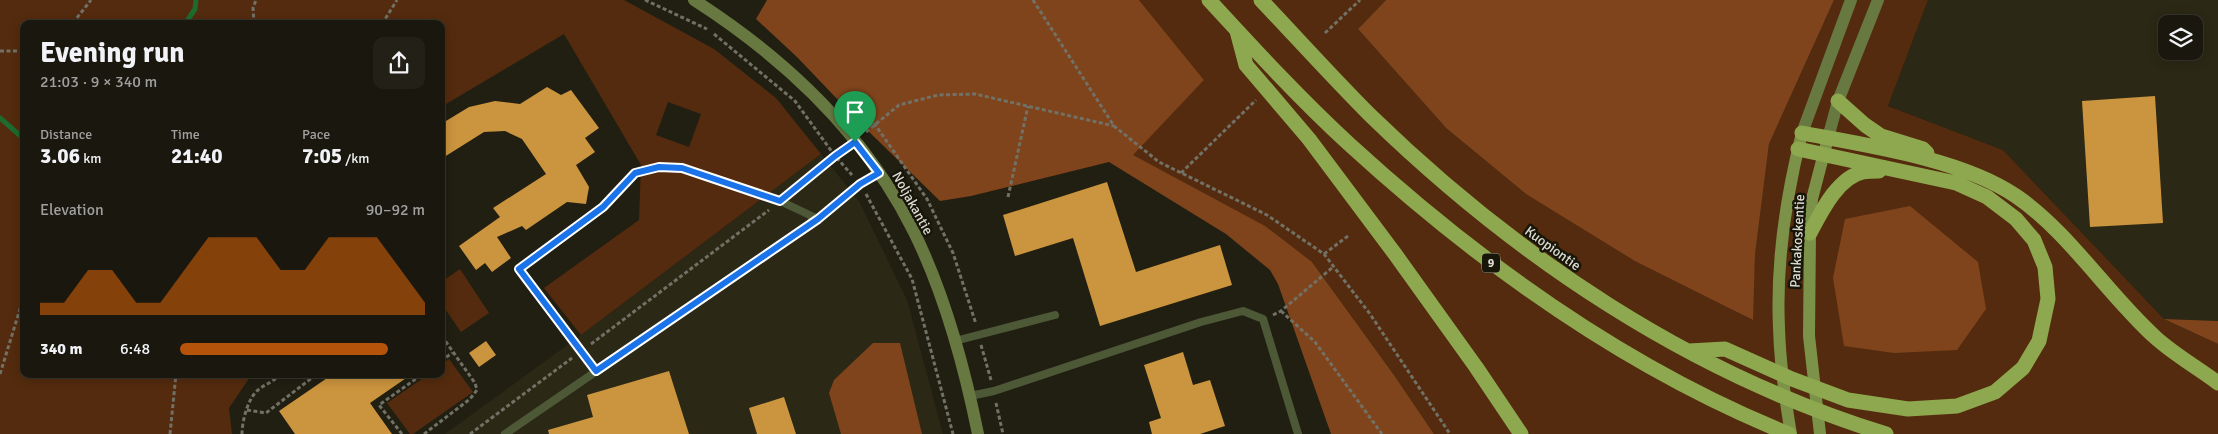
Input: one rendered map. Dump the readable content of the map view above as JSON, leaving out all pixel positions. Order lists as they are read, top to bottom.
{
  "streets": {
    "highway": ["Kuopiontie", "9"],
    "main road": ["Noljakantie", "Pankakoskentie"]
  },
  "crossings": [
    ["Pankakoskentie", "9"]
  ],
  "page": {
    "heading": ["Evening run", "21:03 · 9 × 340 m"],
    "stats": [
      ["Distance", "3.06 km"],
      ["Time", "21:40"],
      ["Pace", "7:05 /km"]
    ],
    "chart": ["Elevation", "90–92 m"],
    "list": [
      {
        "name": "340 m",
        "note": "6:48"
      }
    ]
  }
}
